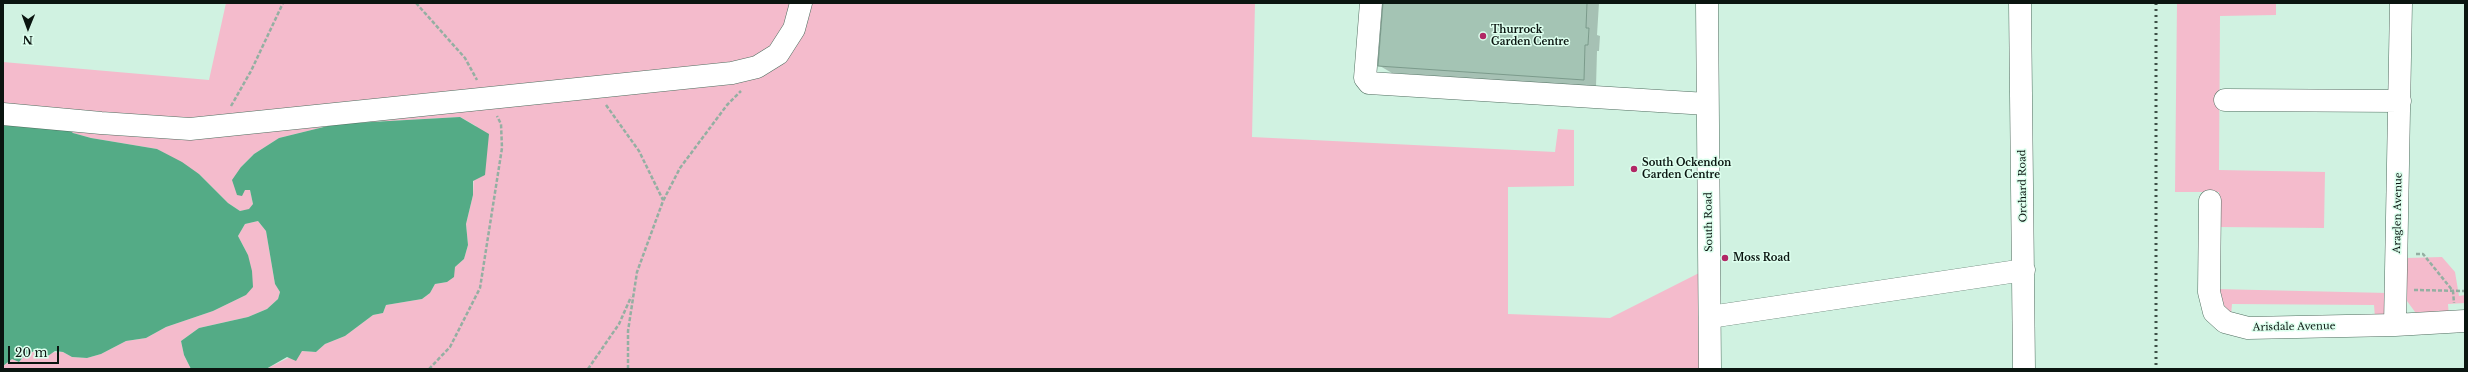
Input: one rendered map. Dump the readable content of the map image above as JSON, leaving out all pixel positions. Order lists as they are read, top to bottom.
{
  "streets": {
    "street": [
      "Orchard Road",
      "Araglen Avenue",
      "South Road",
      "Arisdale Avenue"
    ]
  },
  "crossings": [
    ["Araglen Avenue", "Arisdale Avenue"]
  ],
  "places": ["Thurrock Garden Centre", "South Ockendon Garden Centre", "Moss Road"],
  "scale_bar": "20 m",
  "north": "bottom"
}
